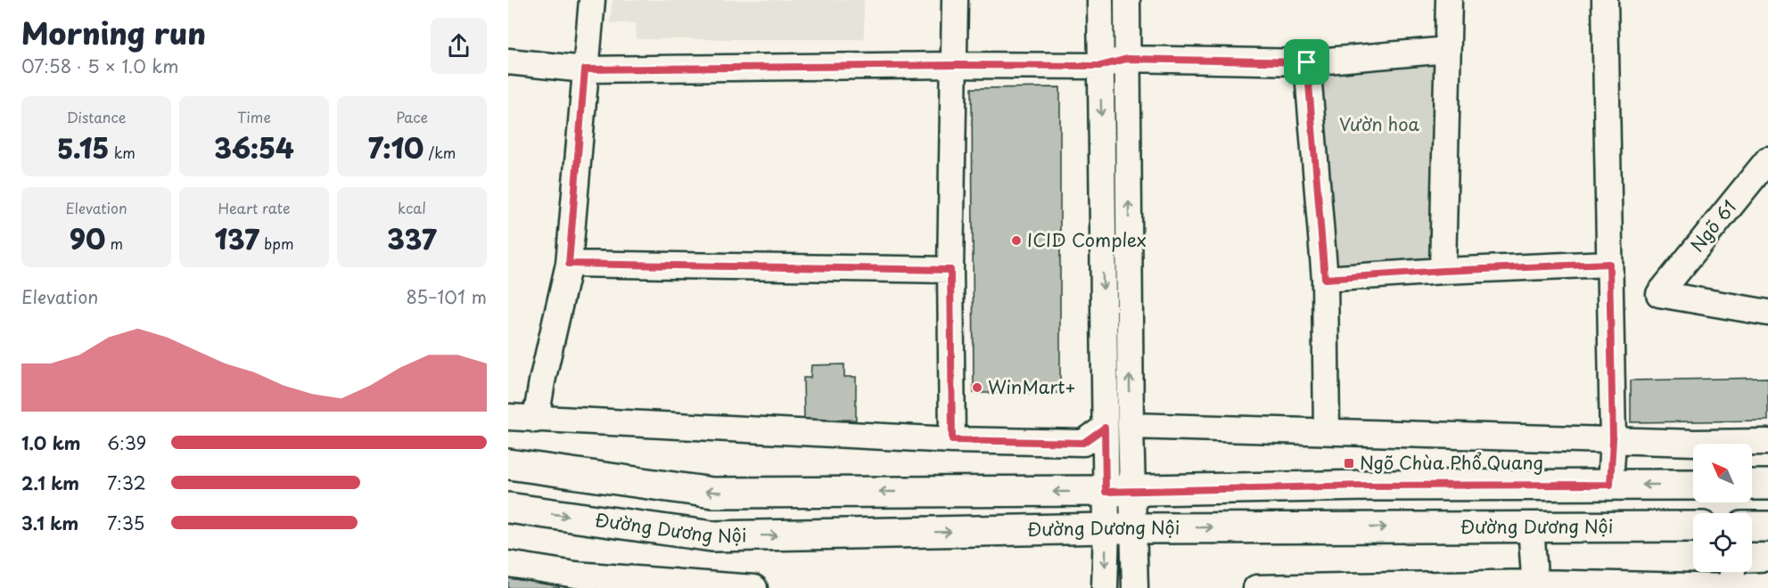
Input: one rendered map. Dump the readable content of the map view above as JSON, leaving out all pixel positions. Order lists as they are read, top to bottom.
{
  "streets": {
    "main road": ["Đường Dương Nội"],
    "street": ["Ngõ 61"]
  },
  "parks": ["Vườn hoa"],
  "places": {
    "other": ["ICID Complex", "WinMart+"],
    "transit": ["Ngõ Chùa Phổ Quang"]
  },
  "north": "top left",
  "page": {
    "heading": ["Morning run", "07:58 · 5 × 1.0 km"],
    "stats": [
      ["Distance", "5.15 km"],
      ["Time", "36:54"],
      ["Pace", "7:10 /km"],
      ["Elevation", "90 m"],
      ["Heart rate", "137 bpm"],
      ["kcal", "337"]
    ],
    "chart": ["Elevation", "85–101 m"],
    "list": [
      {
        "name": "1.0 km",
        "note": "6:39"
      },
      {
        "name": "2.1 km",
        "note": "7:32"
      },
      {
        "name": "3.1 km",
        "note": "7:35"
      }
    ]
  }
}
